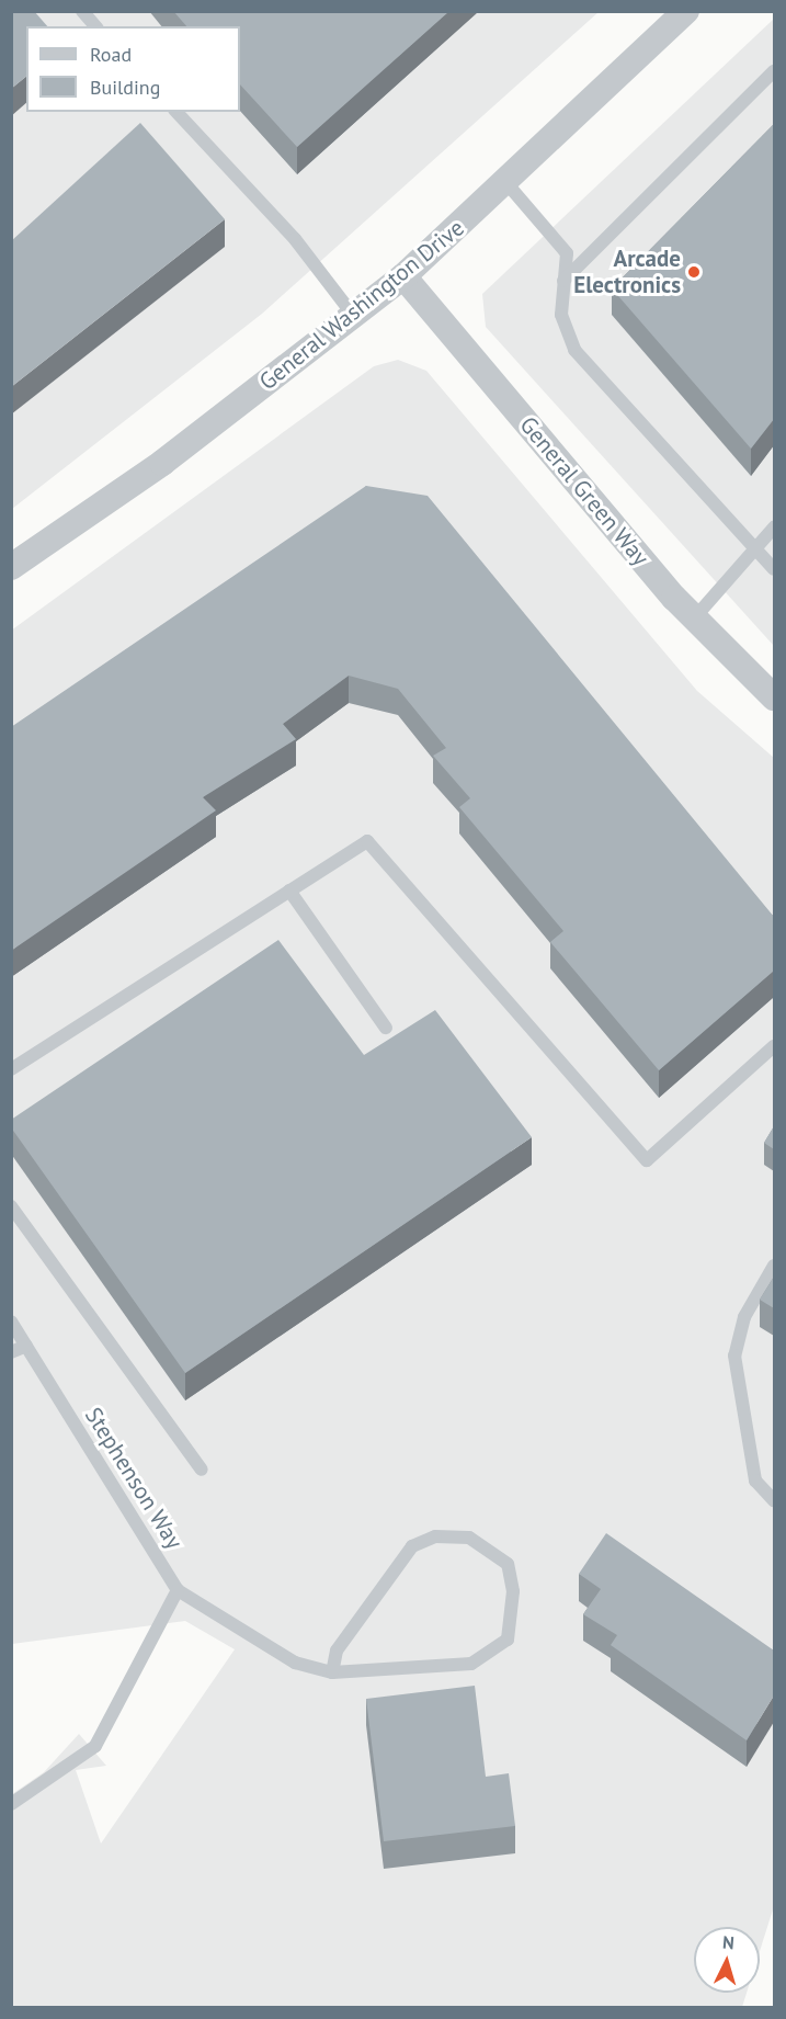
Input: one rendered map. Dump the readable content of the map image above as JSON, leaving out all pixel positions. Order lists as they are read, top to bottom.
{
  "streets": {
    "street": ["General Washington Drive", "General Green Way"],
    "lane": ["Stephenson Way"]
  },
  "crossings": [
    ["General Washington Drive", "General Green Way"]
  ],
  "places": ["Arcade Electronics"],
  "legend": ["Road", "Building"],
  "north": "top"
}
